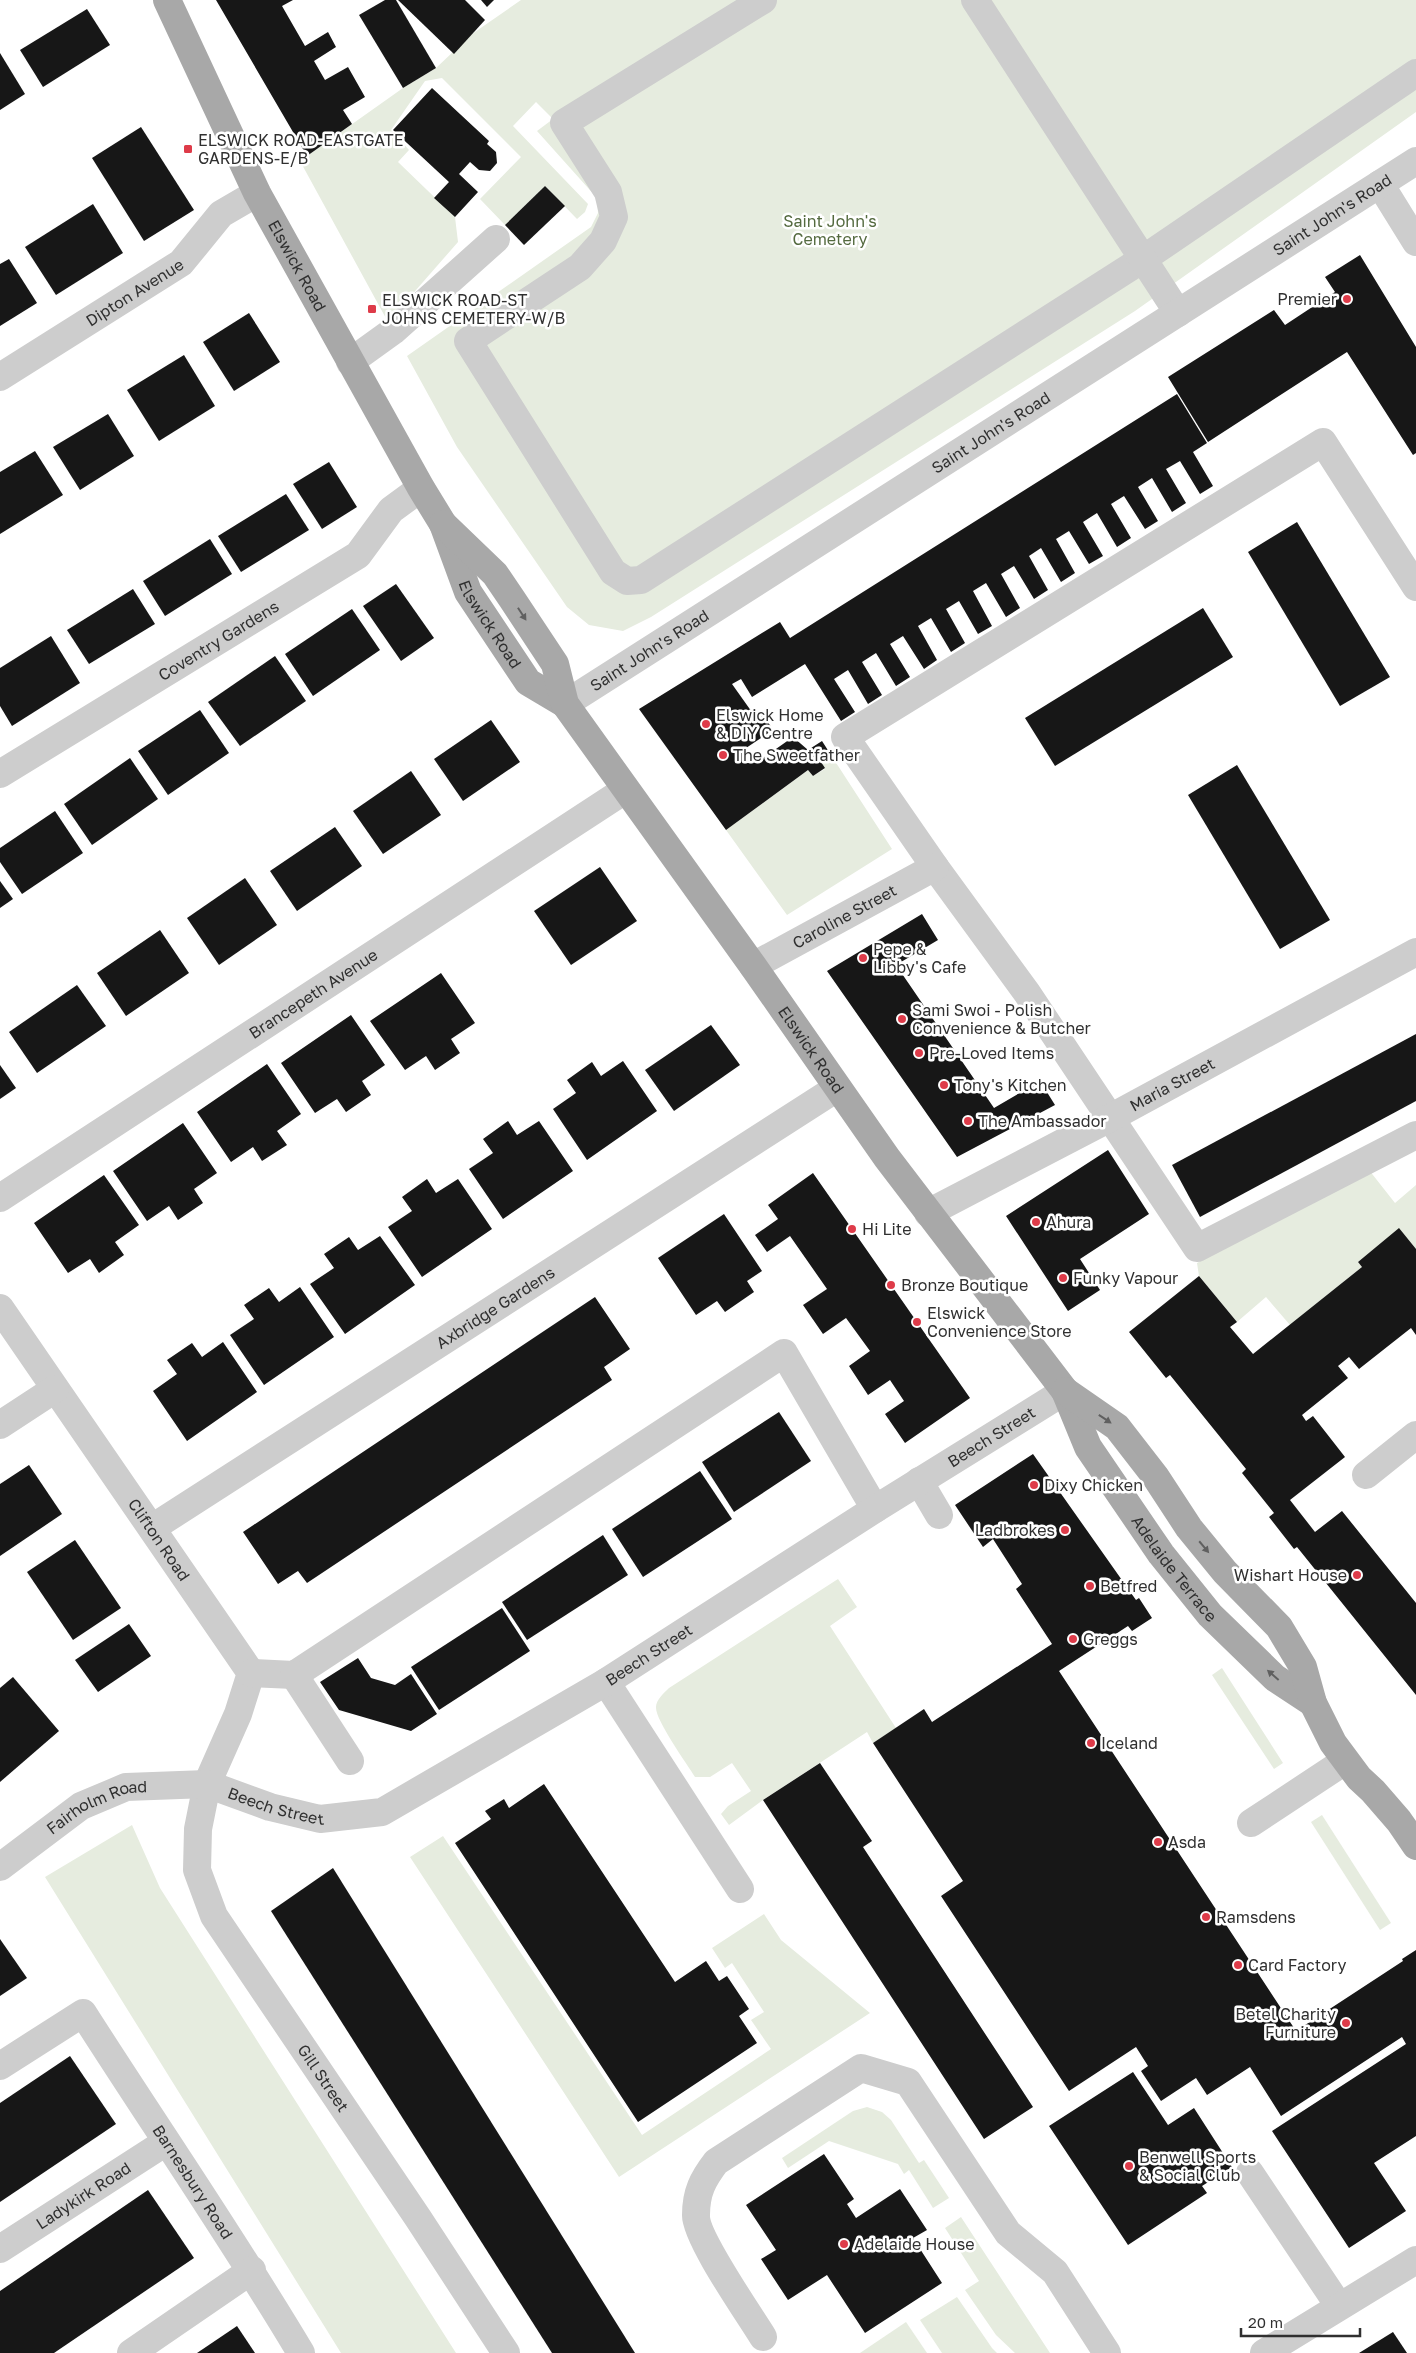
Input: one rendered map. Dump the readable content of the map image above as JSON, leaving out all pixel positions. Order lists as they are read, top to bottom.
{
  "streets": {
    "main road": ["Elswick Road", "Adelaide Terrace"],
    "street": [
      "Saint John's Road",
      "Dipton Avenue",
      "Coventry Gardens",
      "Caroline Street",
      "Brancepeth Avenue",
      "Maria Street",
      "Axbridge Gardens",
      "Beech Street",
      "Clifton Road",
      "Fairholm Road",
      "Gill Street",
      "Barnesbury Road",
      "Ladykirk Road"
    ]
  },
  "crossings": [
    ["Saint John's Road", "Elswick Road"],
    ["Elswick Road", "Dipton Avenue"],
    ["Elswick Road", "Coventry Gardens"],
    ["Elswick Road", "Caroline Street"],
    ["Elswick Road", "Brancepeth Avenue"],
    ["Elswick Road", "Maria Street"],
    ["Elswick Road", "Axbridge Gardens"],
    ["Elswick Road", "Beech Street"],
    ["Elswick Road", "Adelaide Terrace"],
    ["Axbridge Gardens", "Clifton Road"],
    ["Beech Street", "Adelaide Terrace"],
    ["Beech Street", "Fairholm Road"],
    ["Beech Street", "Gill Street"],
    ["Fairholm Road", "Gill Street"],
    ["Barnesbury Road", "Ladykirk Road"]
  ],
  "parks": ["Saint John's Cemetery"],
  "places": {
    "transit": ["ELSWICK ROAD-EASTGATE GARDENS-E/B", "ELSWICK ROAD-ST JOHNS CEMETERY-W/B"],
    "other": [
      "Premier",
      "Elswick Home & DIY Centre",
      "The Sweetfather",
      "Pepe & Libby's Cafe",
      "Sami Swoi - Polish Convenience & Butcher",
      "Pre-Loved Items",
      "Tony's Kitchen",
      "The Ambassador",
      "Ahura",
      "Hi Lite",
      "Funky Vapour",
      "Bronze Boutique",
      "Elswick Convenience Store",
      "Dixy Chicken",
      "Ladbrokes",
      "Wishart House",
      "Betfred",
      "Greggs",
      "Iceland",
      "Asda",
      "Ramsdens",
      "Card Factory",
      "Betel Charity Furniture",
      "Benwell Sports & Social Club",
      "Adelaide House"
    ]
  },
  "scale_bar": "20 m"
}
